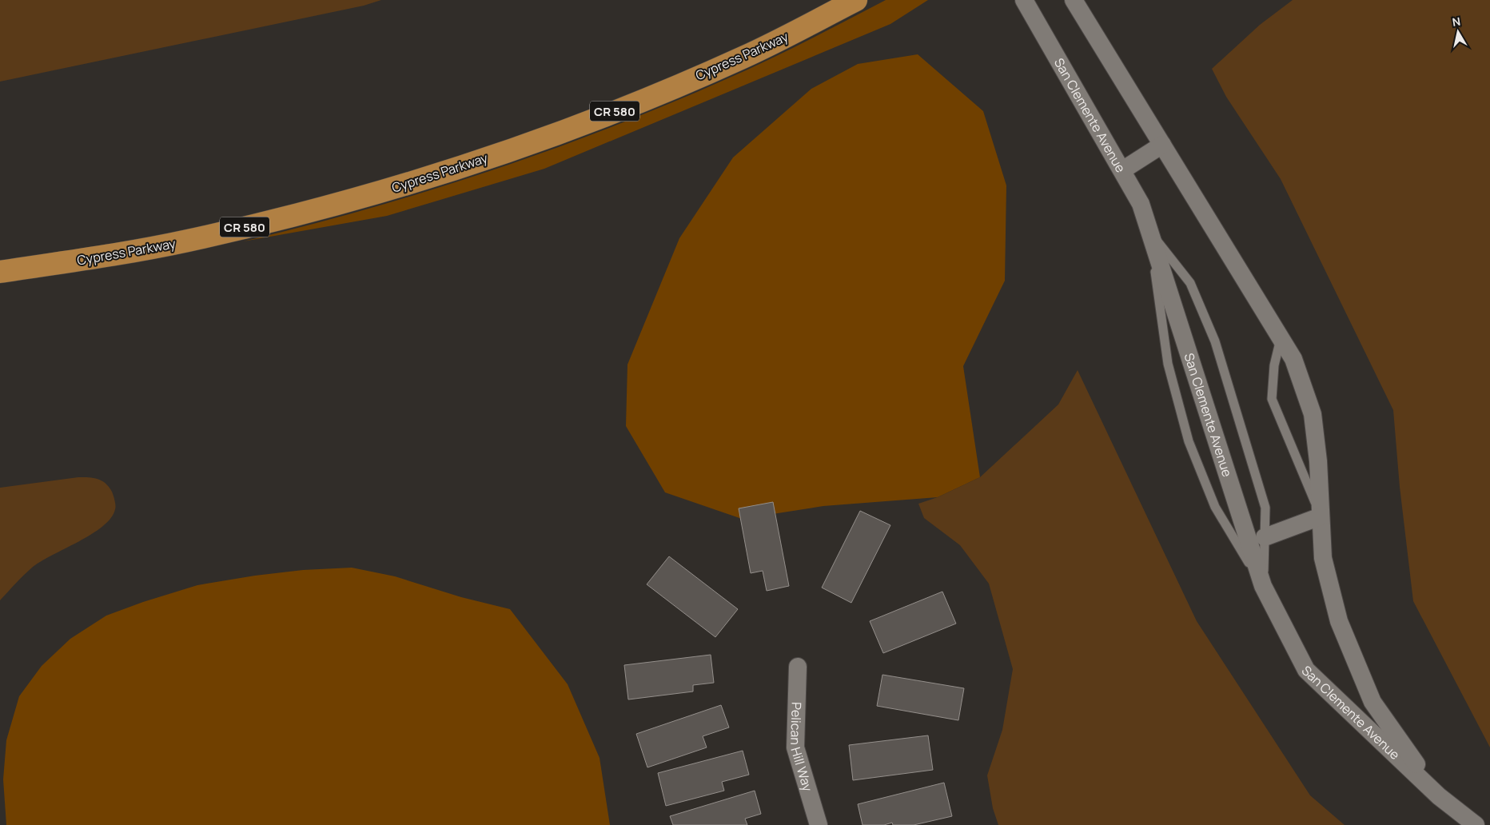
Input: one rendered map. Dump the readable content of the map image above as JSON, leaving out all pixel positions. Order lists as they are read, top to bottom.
{
  "streets": {
    "main road": ["Cypress Parkway", "CR 580"],
    "street": ["San Clemente Avenue", "Pelican Hill Way"]
  },
  "north": "top"
}
